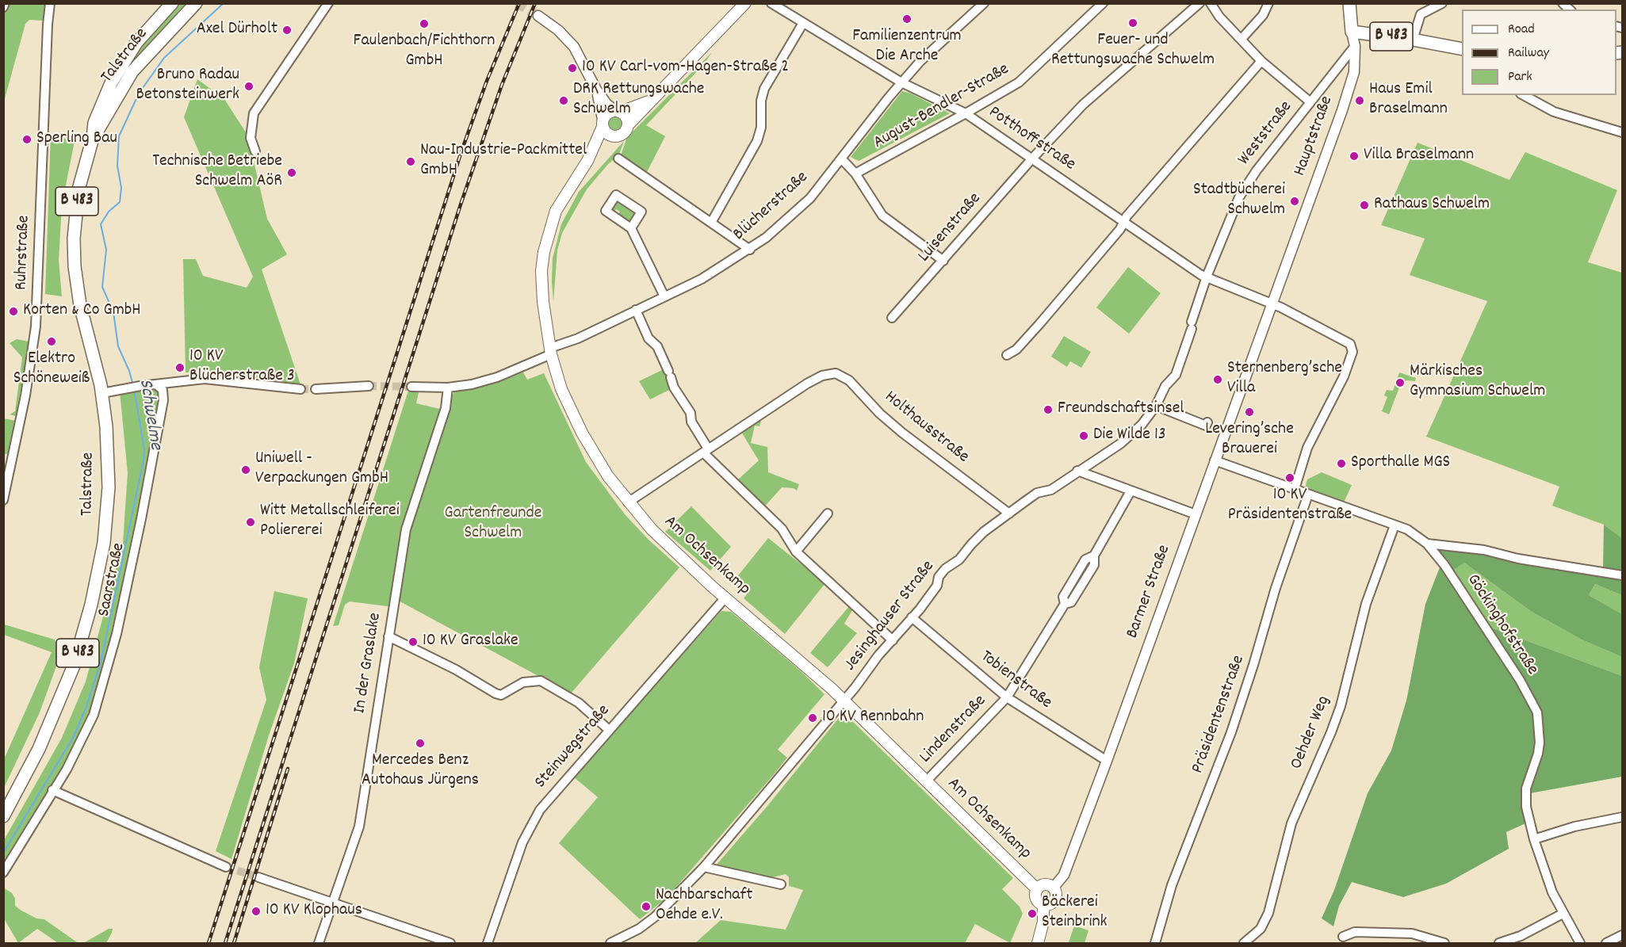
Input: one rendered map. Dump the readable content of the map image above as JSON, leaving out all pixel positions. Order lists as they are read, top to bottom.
{
  "streets": {
    "main road": ["B 483", "Talstraße", "Am Ochsenkamp"],
    "street": [
      "August-Bendler-Straße",
      "Weststraße",
      "Hauptstraße",
      "Potthoffstraße",
      "Blücherstraße",
      "Luisenstraße",
      "Ruhrstraße",
      "Holthausstraße",
      "Saarstraße",
      "Barmer Straße",
      "Jesinghauser Straße",
      "Göckinghofstraße",
      "In der Graslake",
      "Tobienstraße",
      "Präsidentenstraße",
      "Lindenstraße",
      "Oehder Weg",
      "Steinwegstraße"
    ]
  },
  "crossings": [
    ["B 483", "Hauptstraße"],
    ["August-Bendler-Straße", "Potthoffstraße"],
    ["Weststraße", "Hauptstraße"],
    ["Weststraße", "Potthoffstraße"],
    ["Weststraße", "Jesinghauser Straße"],
    ["Hauptstraße", "Potthoffstraße"],
    ["Hauptstraße", "Barmer Straße"],
    ["Potthoffstraße", "Blücherstraße"],
    ["Potthoffstraße", "Luisenstraße"],
    ["Potthoffstraße", "Barmer Straße"],
    ["Potthoffstraße", "Jesinghauser Straße"],
    ["Potthoffstraße", "Göckinghofstraße"],
    ["Blücherstraße", "Am Ochsenkamp"],
    ["Blücherstraße", "In der Graslake"],
    ["Holthausstraße", "Jesinghauser Straße"],
    ["Am Ochsenkamp", "Barmer Straße"],
    ["Am Ochsenkamp", "Jesinghauser Straße"],
    ["Am Ochsenkamp", "Lindenstraße"],
    ["Am Ochsenkamp", "Steinwegstraße"],
    ["Barmer Straße", "Göckinghofstraße"],
    ["Barmer Straße", "Tobienstraße"],
    ["Jesinghauser Straße", "Tobienstraße"],
    ["Göckinghofstraße", "Präsidentenstraße"],
    ["Göckinghofstraße", "Oehder Weg"],
    ["Tobienstraße", "Lindenstraße"]
  ],
  "water": ["Schwelme"],
  "parks": ["Gartenfreunde Schwelm"],
  "places": [
    "Familienzentrum Die Arche",
    "Feuer- und Rettungswache Schwelm",
    "Faulenbach/Fichthorn GmbH",
    "Axel Dürholt",
    "10 KV Carl-vom-Hagen-Straße 2",
    "Bruno Radau Betonsteinwerk",
    "DRK Rettungswache Schwelm",
    "Haus Emil Braselmann",
    "Sperling Bau",
    "Villa Braselmann",
    "Nau-Industrie-Packmittel GmbH",
    "Technische Betriebe Schwelm AöR",
    "Stadtbücherei Schwelm",
    "Rathaus Schwelm",
    "Korten & Co GmbH",
    "Elektro Schöneweiß",
    "10 KV Blücherstraße 3",
    "Sternenberg’sche Villa",
    "Märkisches Gymnasium Schwelm",
    "Freundschaftsinsel",
    "Levering’sche Brauerei",
    "Die Wilde 13",
    "Sporthalle MGS",
    "Uniwell - Verpackungen GmbH",
    "10 KV Präsidentenstraße",
    "Witt Metallschleiferei Poliererei",
    "10 KV Graslake",
    "10 KV Rennbahn",
    "Mercedes Benz Autohaus Jürgens",
    "Nachbarschaft Oehde e.V.",
    "10 KV Klophaus",
    "Bäckerei Steinbrink"
  ],
  "legend": ["Road", "Railway", "Park"]
}
